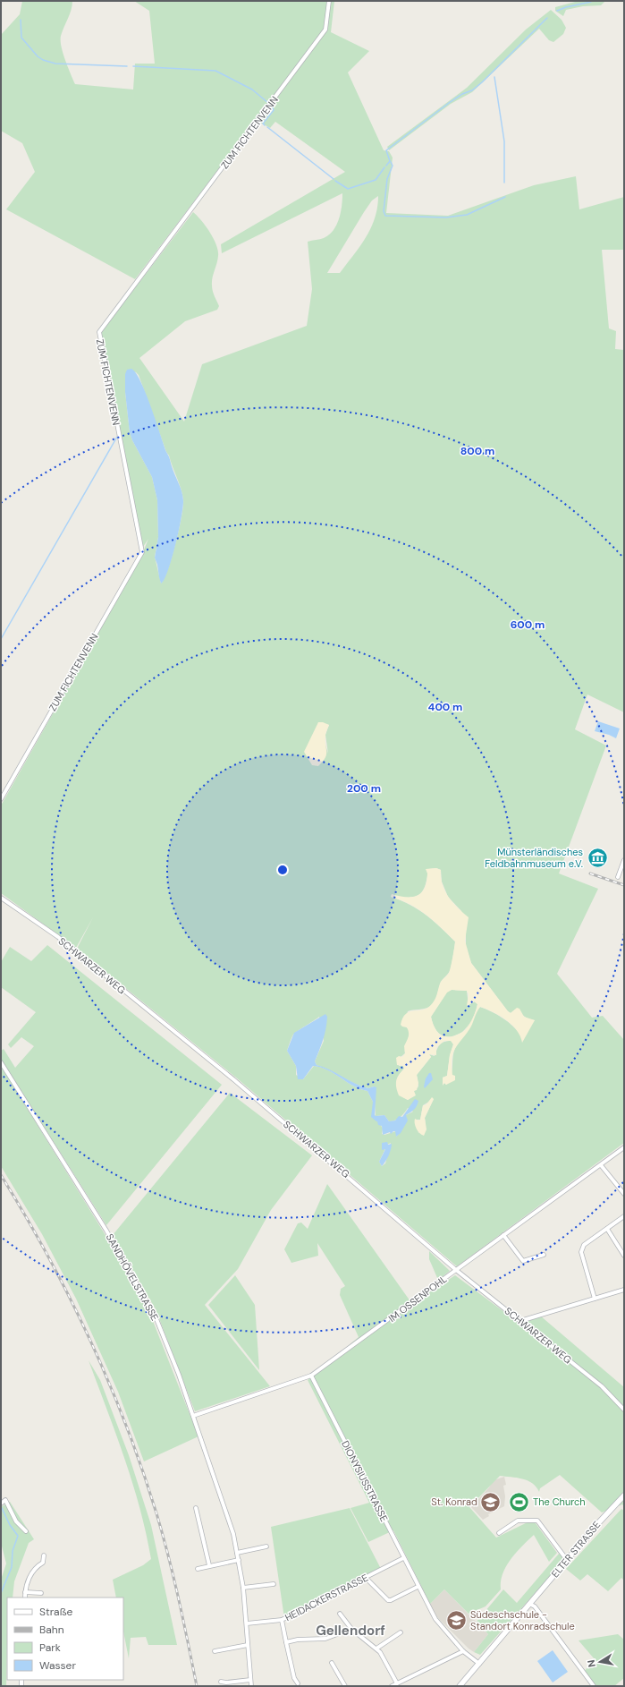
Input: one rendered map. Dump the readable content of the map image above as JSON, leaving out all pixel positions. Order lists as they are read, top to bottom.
{
  "streets": {
    "main road": ["ELTER STRASSE"],
    "street": [
      "ZUM FICHTENVENN",
      "SCHWARZER WEG",
      "SANDHÖVELSTRASSE",
      "IM OSSENPOHL",
      "DIONYSIUSSTRASSE",
      "HEIDACKERSTRASSE"
    ]
  },
  "crossings": [
    ["SCHWARZER WEG", "IM OSSENPOHL"],
    ["SANDHÖVELSTRASSE", "IM OSSENPOHL"],
    ["SANDHÖVELSTRASSE", "HEIDACKERSTRASSE"],
    ["IM OSSENPOHL", "DIONYSIUSSTRASSE"],
    ["DIONYSIUSSTRASSE", "ELTER STRASSE"],
    ["DIONYSIUSSTRASSE", "HEIDACKERSTRASSE"]
  ],
  "districts": ["Gellendorf"],
  "places": {
    "museum": ["Münsterländisches Feldbahnmuseum e.V."],
    "school or university": ["St. Konrad", "Südeschschule - Standort Konradschule"],
    "sports": ["The Church"]
  },
  "legend": [
    "Straße",
    "Bahn",
    "Park",
    "Wasser"
  ],
  "north": "left",
  "rings": [
    "800 m",
    "600 m",
    "400 m",
    "200 m"
  ]
}
